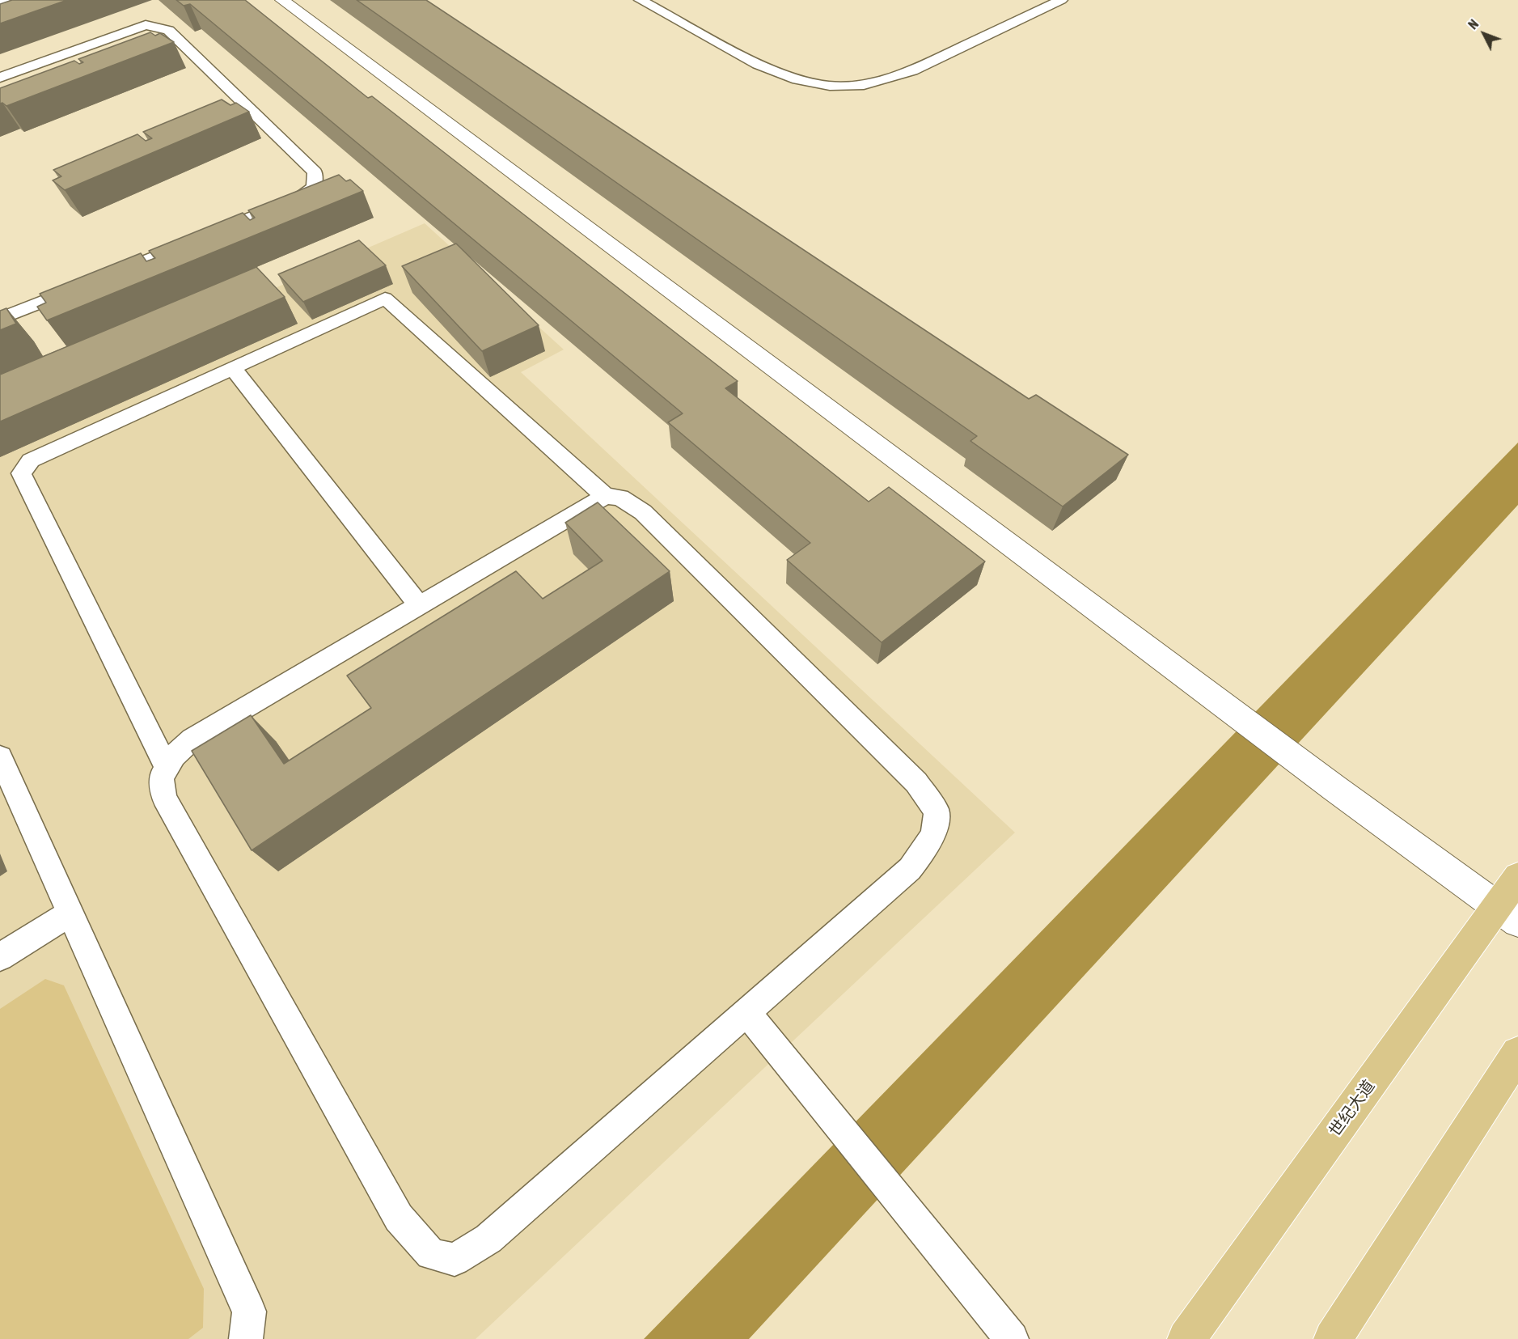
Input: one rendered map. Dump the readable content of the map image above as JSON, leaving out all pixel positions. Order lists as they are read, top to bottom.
{
  "streets": {
    "main road": ["世纪大道"]
  },
  "north": "top left"
}
